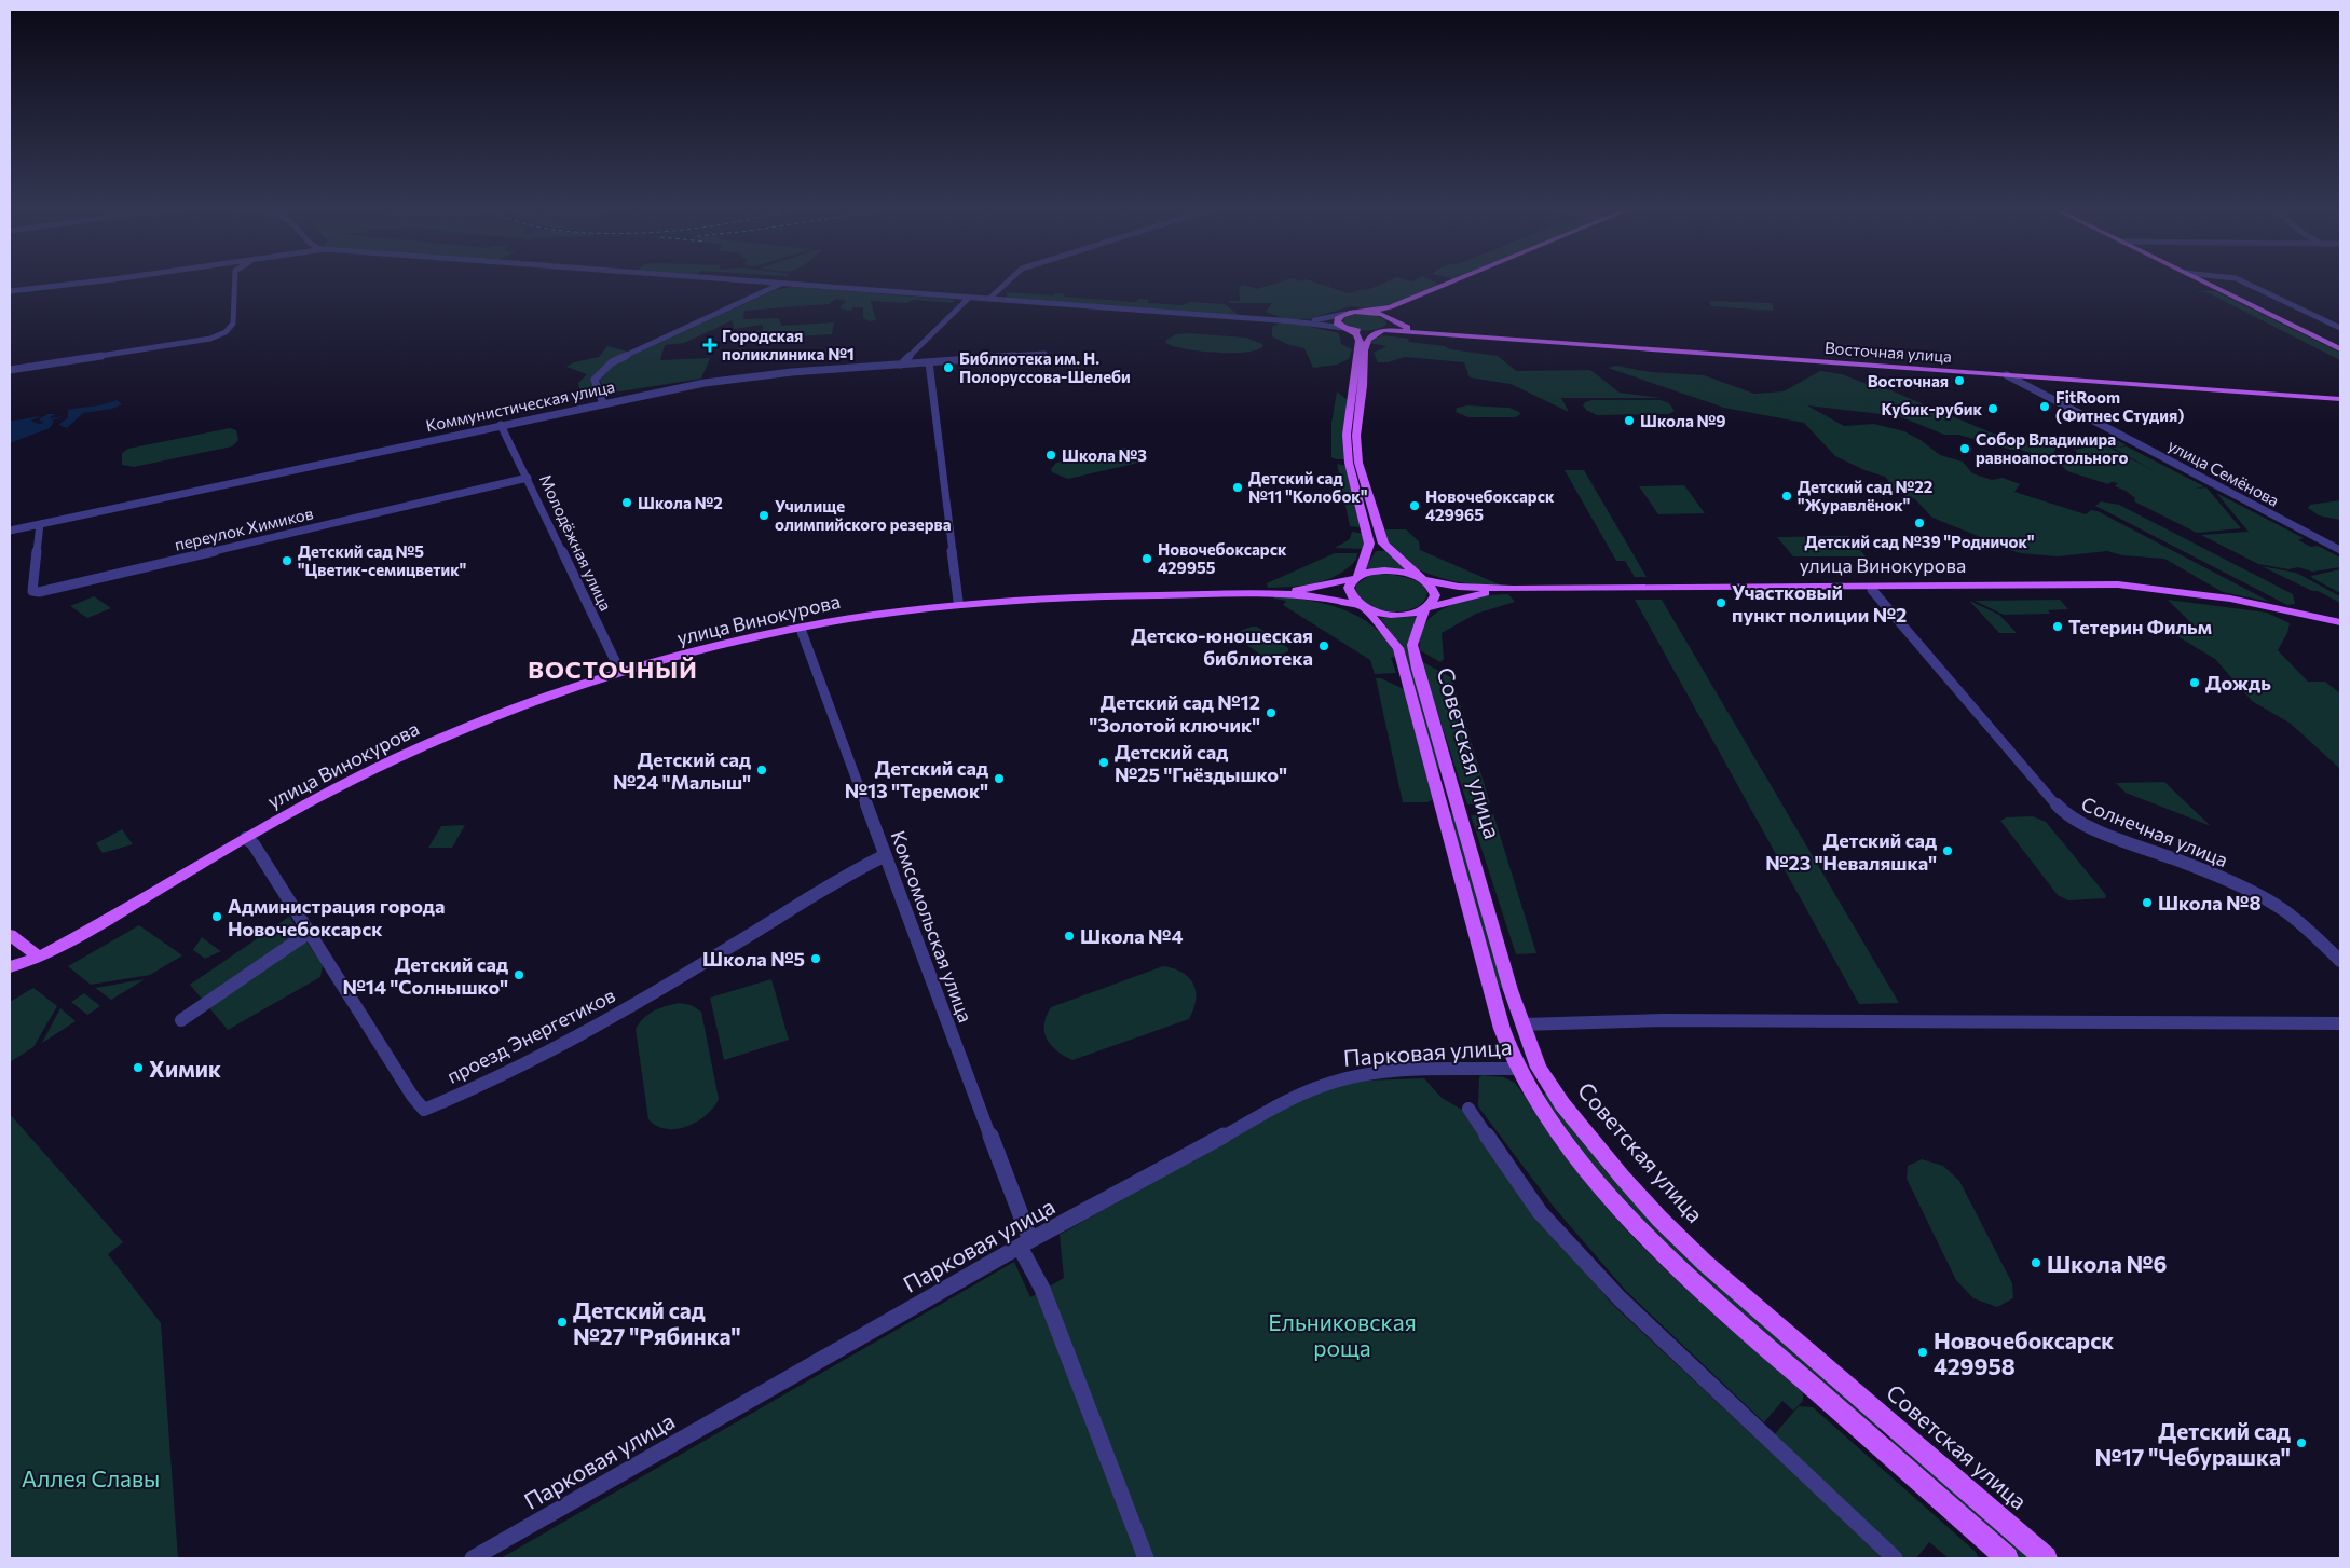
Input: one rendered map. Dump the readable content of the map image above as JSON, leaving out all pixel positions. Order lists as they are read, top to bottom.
{
  "streets": {
    "main road": [
      "Восточная улица",
      "улица Винокурова",
      "Советская улица",
      "Парковая улица"
    ],
    "street": [
      "Коммунистическая улица",
      "улица Семёнова",
      "переулок Химиков",
      "Молодёжная улица",
      "Солнечная улица",
      "Комсомольская улица",
      "проезд Энергетиков"
    ]
  },
  "crossings": [
    ["Восточная улица", "улица Семёнова"],
    ["Коммунистическая улица", "переулок Химиков"],
    ["Коммунистическая улица", "Молодёжная улица"],
    ["переулок Химиков", "Молодёжная улица"],
    ["Молодёжная улица", "улица Винокурова"],
    ["улица Винокурова", "Советская улица"],
    ["улица Винокурова", "Солнечная улица"],
    ["улица Винокурова", "Комсомольская улица"],
    ["улица Винокурова", "проезд Энергетиков"],
    ["Советская улица", "Парковая улица"],
    ["Комсомольская улица", "проезд Энергетиков"],
    ["Комсомольская улица", "Парковая улица"]
  ],
  "districts": ["ВОСТОЧНЫЙ"],
  "parks": ["Ельниковская роща", "Аллея Славы"],
  "places": {
    "health": ["Городская поликлиника №1"],
    "other": [
      "Библиотека им. Н. Полоруссова-Шелеби",
      "Восточная",
      "FitRoom (Фитнес Студия)",
      "Кубик-рубик",
      "Школа №9",
      "Собор Владимира равноапостольного",
      "Школа №3",
      "Детский сад №11 \"Колобок\"",
      "Детский сад №22 \"Журавлёнок\"",
      "Школа №2",
      "Новочебоксарск 429965",
      "Училище олимпийского резерва",
      "Детский сад №39 \"Родничок\"",
      "Новочебоксарск 429955",
      "Детский сад №5 \"Цветик-семицветик\"",
      "Участковый пункт полиции №2",
      "Тетерин Фильм",
      "Детско-юношеская библиотека",
      "Дождь",
      "Детский сад №12 \"Золотой ключик\"",
      "Детский сад №25 \"Гнёздышко\"",
      "Детский сад №24 \"Малыш\"",
      "Детский сад №13 \"Теремок\"",
      "Детский сад №23 \"Неваляшка\"",
      "Школа №8",
      "Администрация города Новочебоксарск",
      "Школа №4",
      "Школа №5",
      "Детский сад №14 \"Солнышко\"",
      "Химик",
      "Школа №6",
      "Детский сад №27 \"Рябинка\"",
      "Новочебоксарск 429958",
      "Детский сад №17 \"Чебурашка\""
    ]
  }
}
